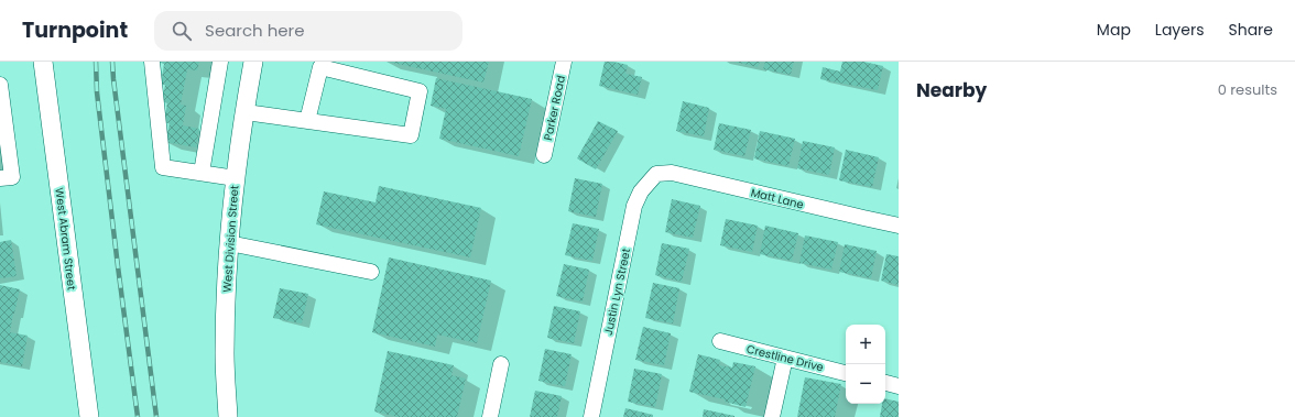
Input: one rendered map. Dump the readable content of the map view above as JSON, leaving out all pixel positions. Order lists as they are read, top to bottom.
{
  "streets": {
    "main road": ["West Abram Street", "West Division Street"],
    "street": [
      "Parker Road",
      "Matt Lane",
      "Justin Lyn Street",
      "Crestline Drive"
    ]
  },
  "crossings": [
    ["Matt Lane", "Justin Lyn Street"]
  ],
  "page": {
    "header": "Turnpoint",
    "search": "Search here",
    "nav": ["Map", "Layers", "Share"],
    "heading": ["Nearby", "0 results"],
    "map_buttons": ["+", "−"]
  }
}
